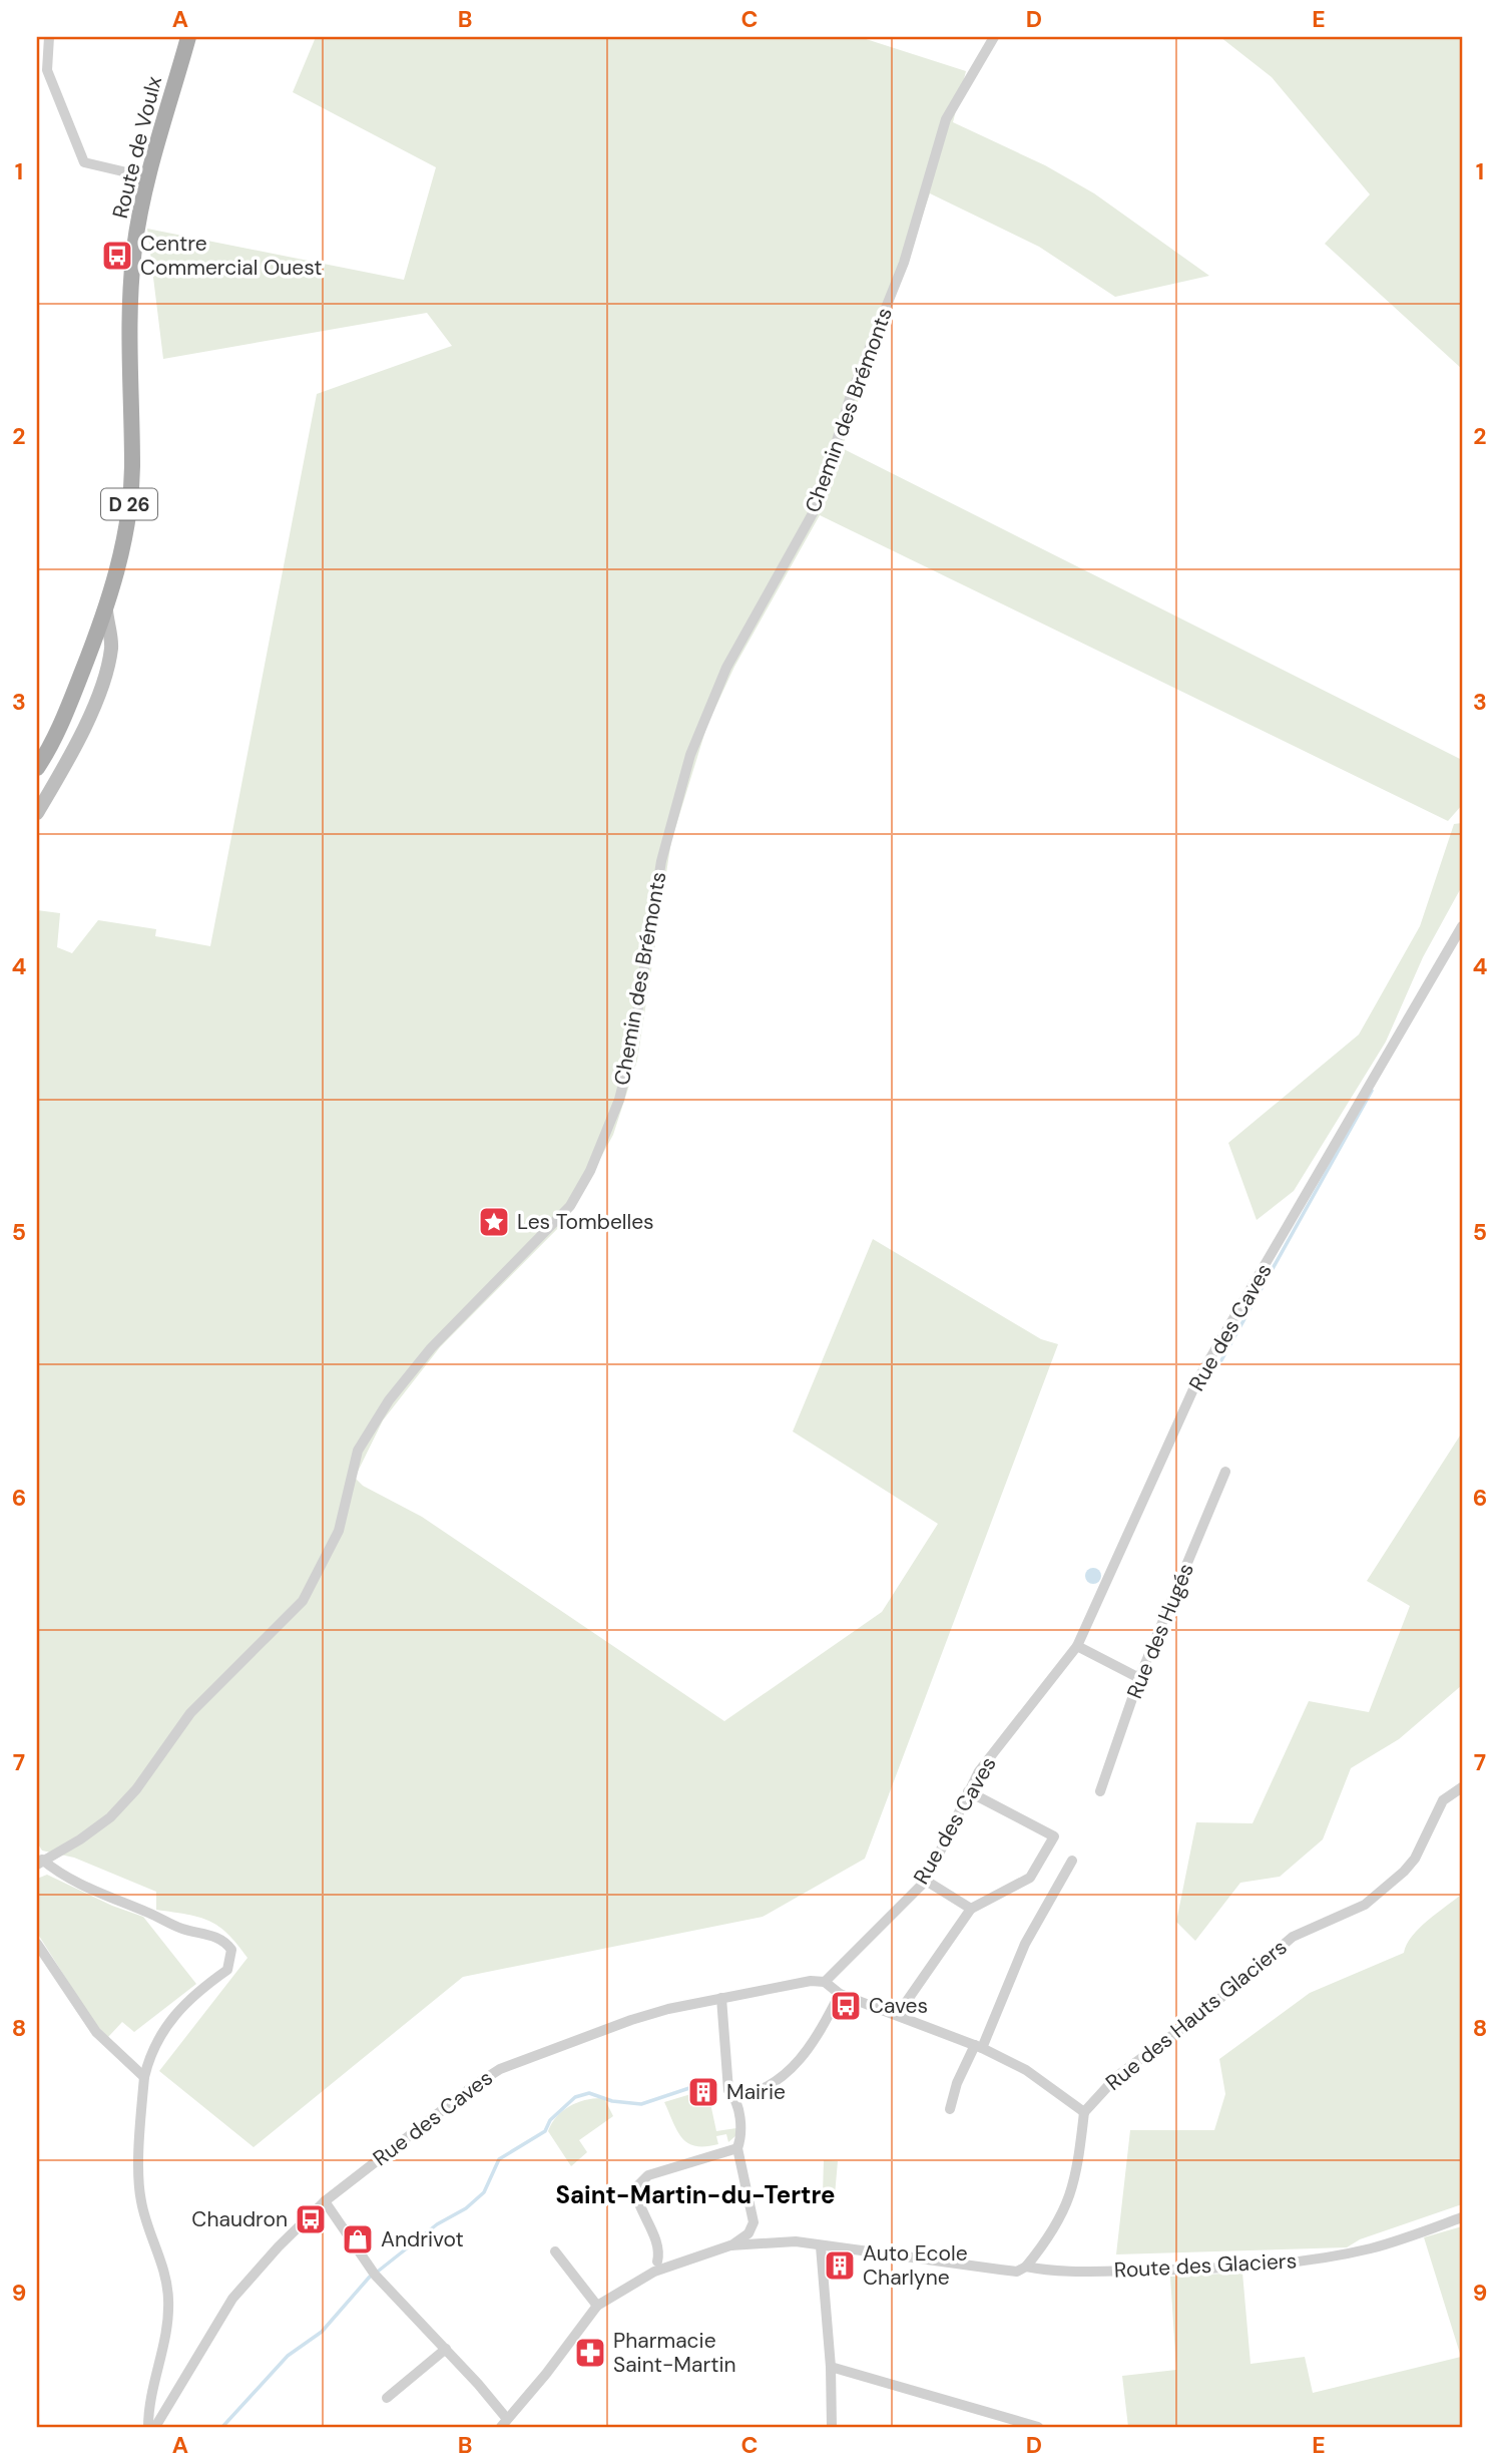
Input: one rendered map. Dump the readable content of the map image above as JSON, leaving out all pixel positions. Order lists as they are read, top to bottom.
{
  "streets": {
    "main road": ["Route de Voulx", "D 26"],
    "street": [
      "Chemin des Brémonts",
      "Rue des Caves",
      "Rue des Hugés",
      "Rue des Hauts Glaciers",
      "Route des Glaciers"
    ]
  },
  "crossings": [
    ["Route de Voulx", "D 26"]
  ],
  "districts": ["Saint-Martin-du-Tertre"],
  "places": {
    "bus stop": ["Centre Commercial Ouest", "Caves", "Chaudron"],
    "place": ["Les Tombelles"],
    "building": ["Mairie", "Auto Ecole Charlyne"],
    "shop": ["Andrivot"],
    "pharmacy": ["Pharmacie Saint-Martin"]
  },
  "grid": {
    "columns": [
      "A",
      "B",
      "C",
      "D",
      "E"
    ],
    "rows": [
      "1",
      "2",
      "3",
      "4",
      "5",
      "6",
      "7",
      "8",
      "9"
    ]
  }
}
